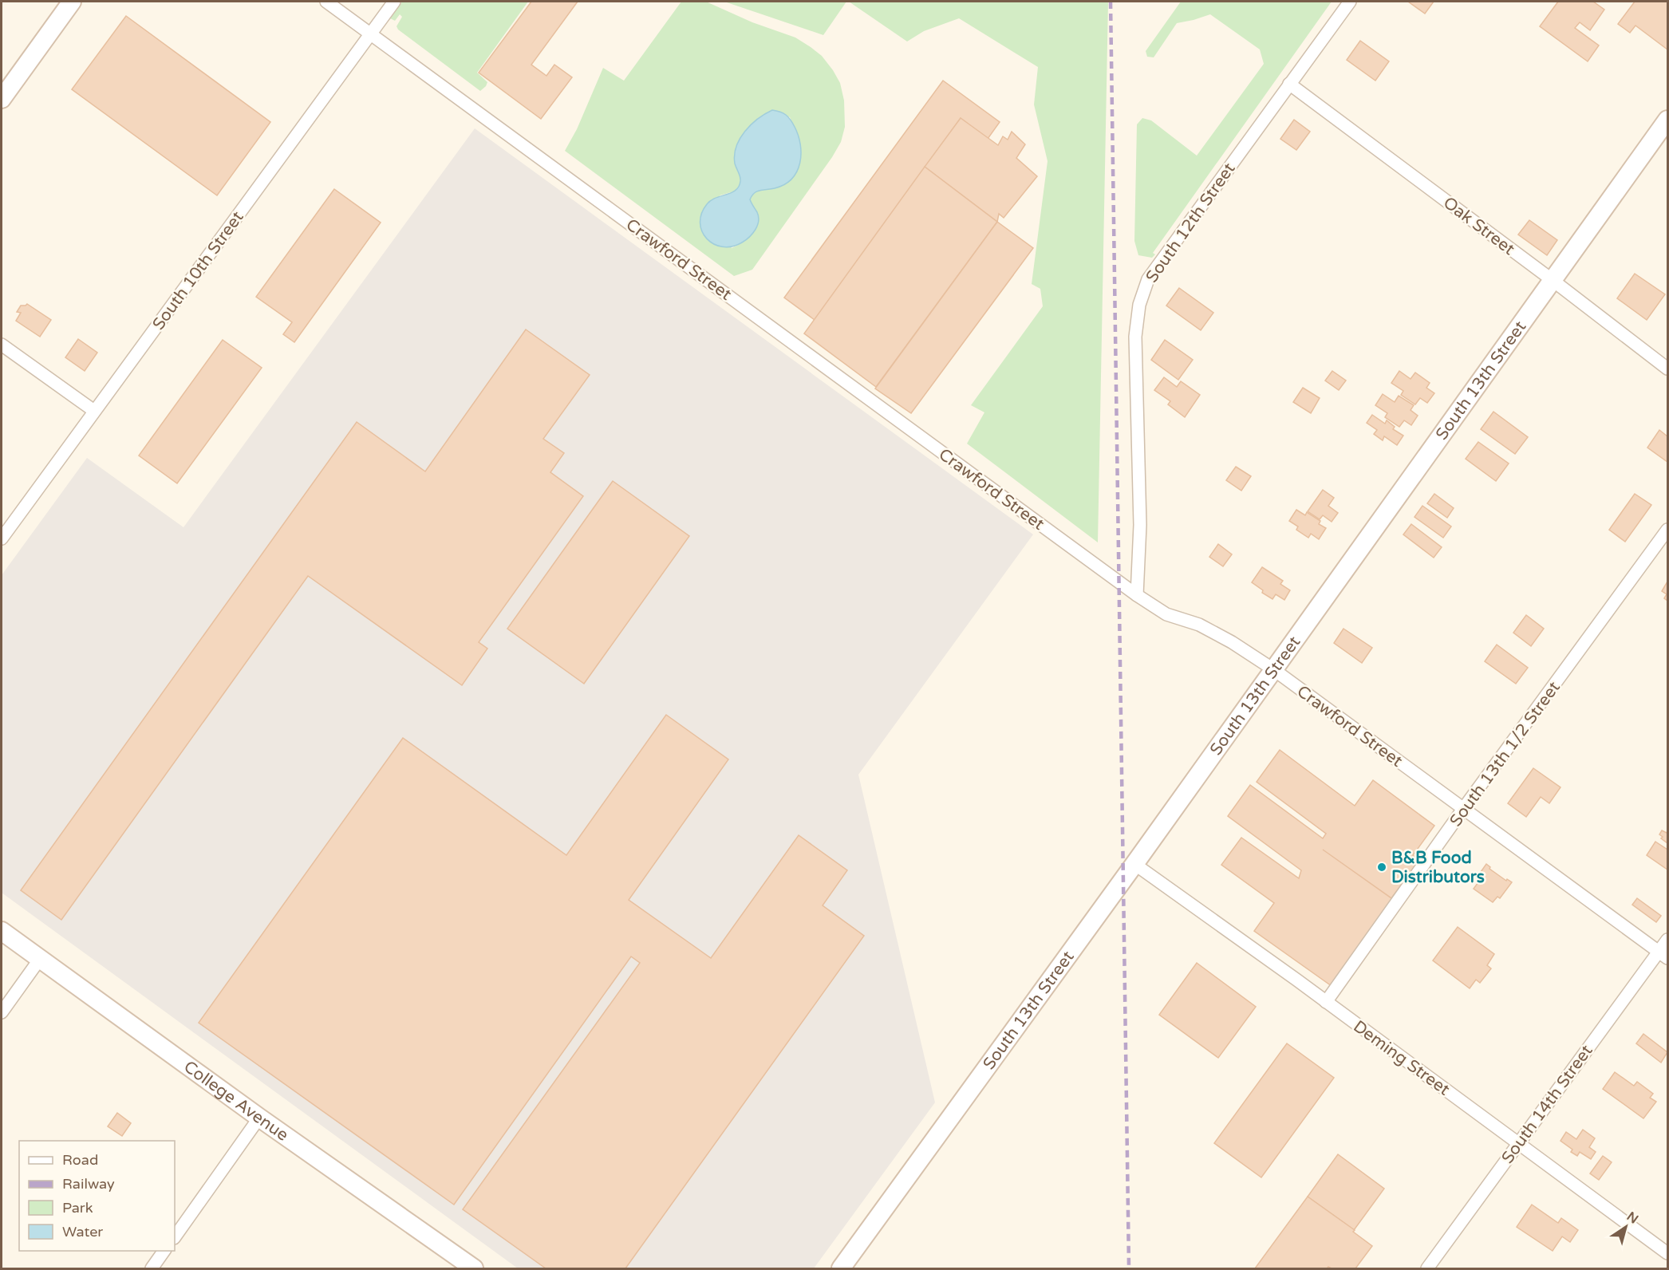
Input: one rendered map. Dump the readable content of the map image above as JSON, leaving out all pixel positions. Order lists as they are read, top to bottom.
{
  "streets": {
    "main road": ["South 13th Street", "College Avenue"],
    "street": [
      "South 12th Street",
      "Oak Street",
      "Crawford Street",
      "South 10th Street",
      "South 13th 1/2 Street",
      "Deming Street",
      "South 14th Street"
    ]
  },
  "crossings": [
    ["South 12th Street", "Oak Street"],
    ["South 12th Street", "Crawford Street"],
    ["Oak Street", "South 13th Street"],
    ["Crawford Street", "South 10th Street"],
    ["Crawford Street", "South 13th Street"],
    ["Crawford Street", "South 13th 1/2 Street"],
    ["Crawford Street", "South 14th Street"],
    ["South 13th Street", "Deming Street"],
    ["South 13th 1/2 Street", "Deming Street"],
    ["Deming Street", "South 14th Street"]
  ],
  "places": ["B&B Food Distributors"],
  "legend": [
    "Road",
    "Railway",
    "Park",
    "Water"
  ],
  "north": "top right"
}
